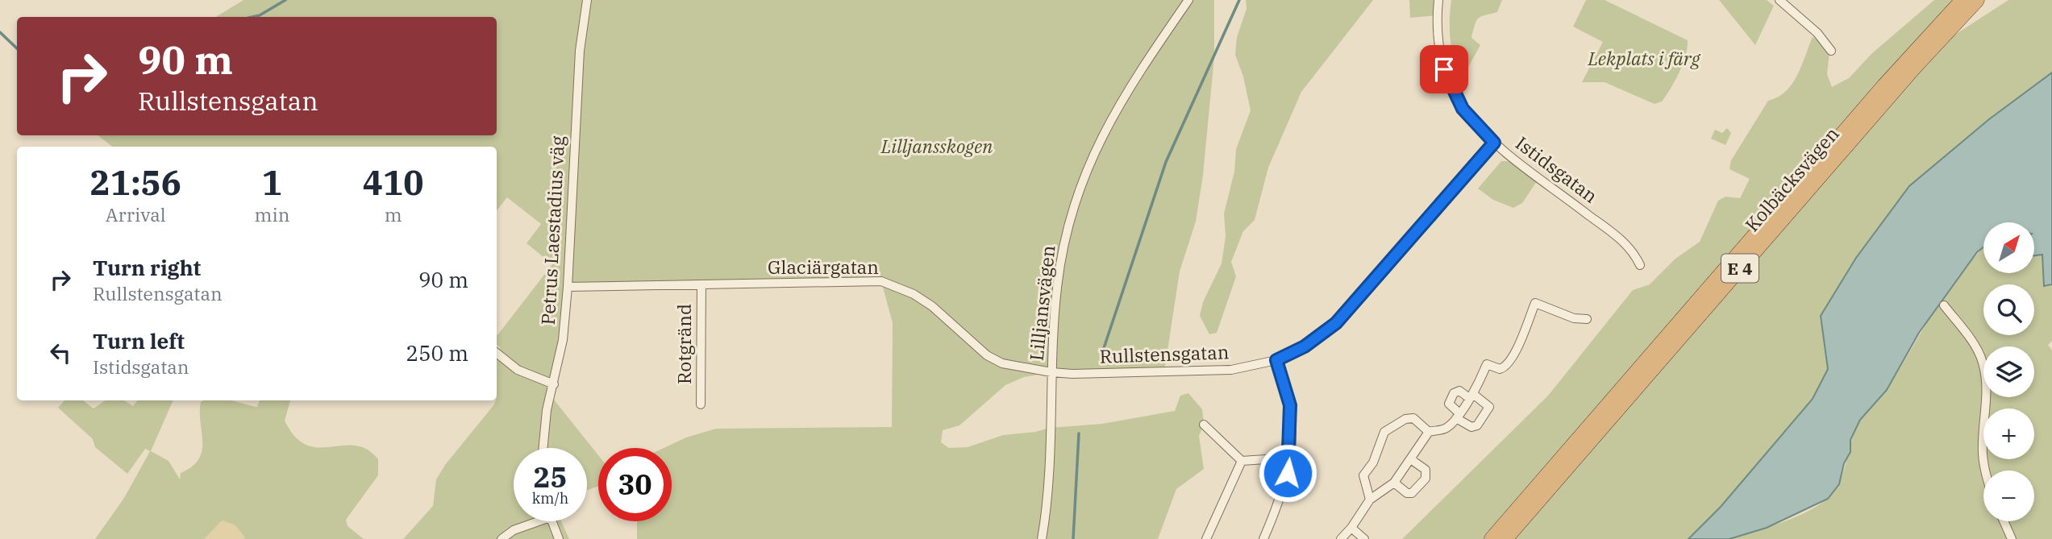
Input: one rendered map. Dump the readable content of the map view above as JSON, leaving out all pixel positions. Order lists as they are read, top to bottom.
{
  "streets": {
    "highway": ["Kolbäcksvägen", "E 4"],
    "street": [
      "Istidsgatan",
      "Petrus Laestadius väg",
      "Glaciärgatan",
      "Lilljansvägen",
      "Rotgränd",
      "Rullstensgatan"
    ]
  },
  "crossings": [
    ["Istidsgatan", "Rullstensgatan"],
    ["Petrus Laestadius väg", "Glaciärgatan"],
    ["Glaciärgatan", "Lilljansvägen"],
    ["Glaciärgatan", "Rotgränd"],
    ["Glaciärgatan", "Rullstensgatan"],
    ["Lilljansvägen", "Rullstensgatan"]
  ],
  "parks": ["Lekplats i färg", "Lilljansskogen"],
  "north": "top right",
  "page": {
    "turn": ["90 m", "Rullstensgatan"],
    "eta": [
      "21:56",
      "Arrival",
      "1",
      "min",
      "410",
      "m"
    ],
    "map_buttons": ["+", "−"],
    "list": [
      {
        "name": "Turn right",
        "note": "Rullstensgatan",
        "value": "90 m"
      },
      {
        "name": "Turn left",
        "note": "Istidsgatan",
        "value": "250 m"
      }
    ],
    "speed": "25 km/h",
    "limit": "30"
  }
}
